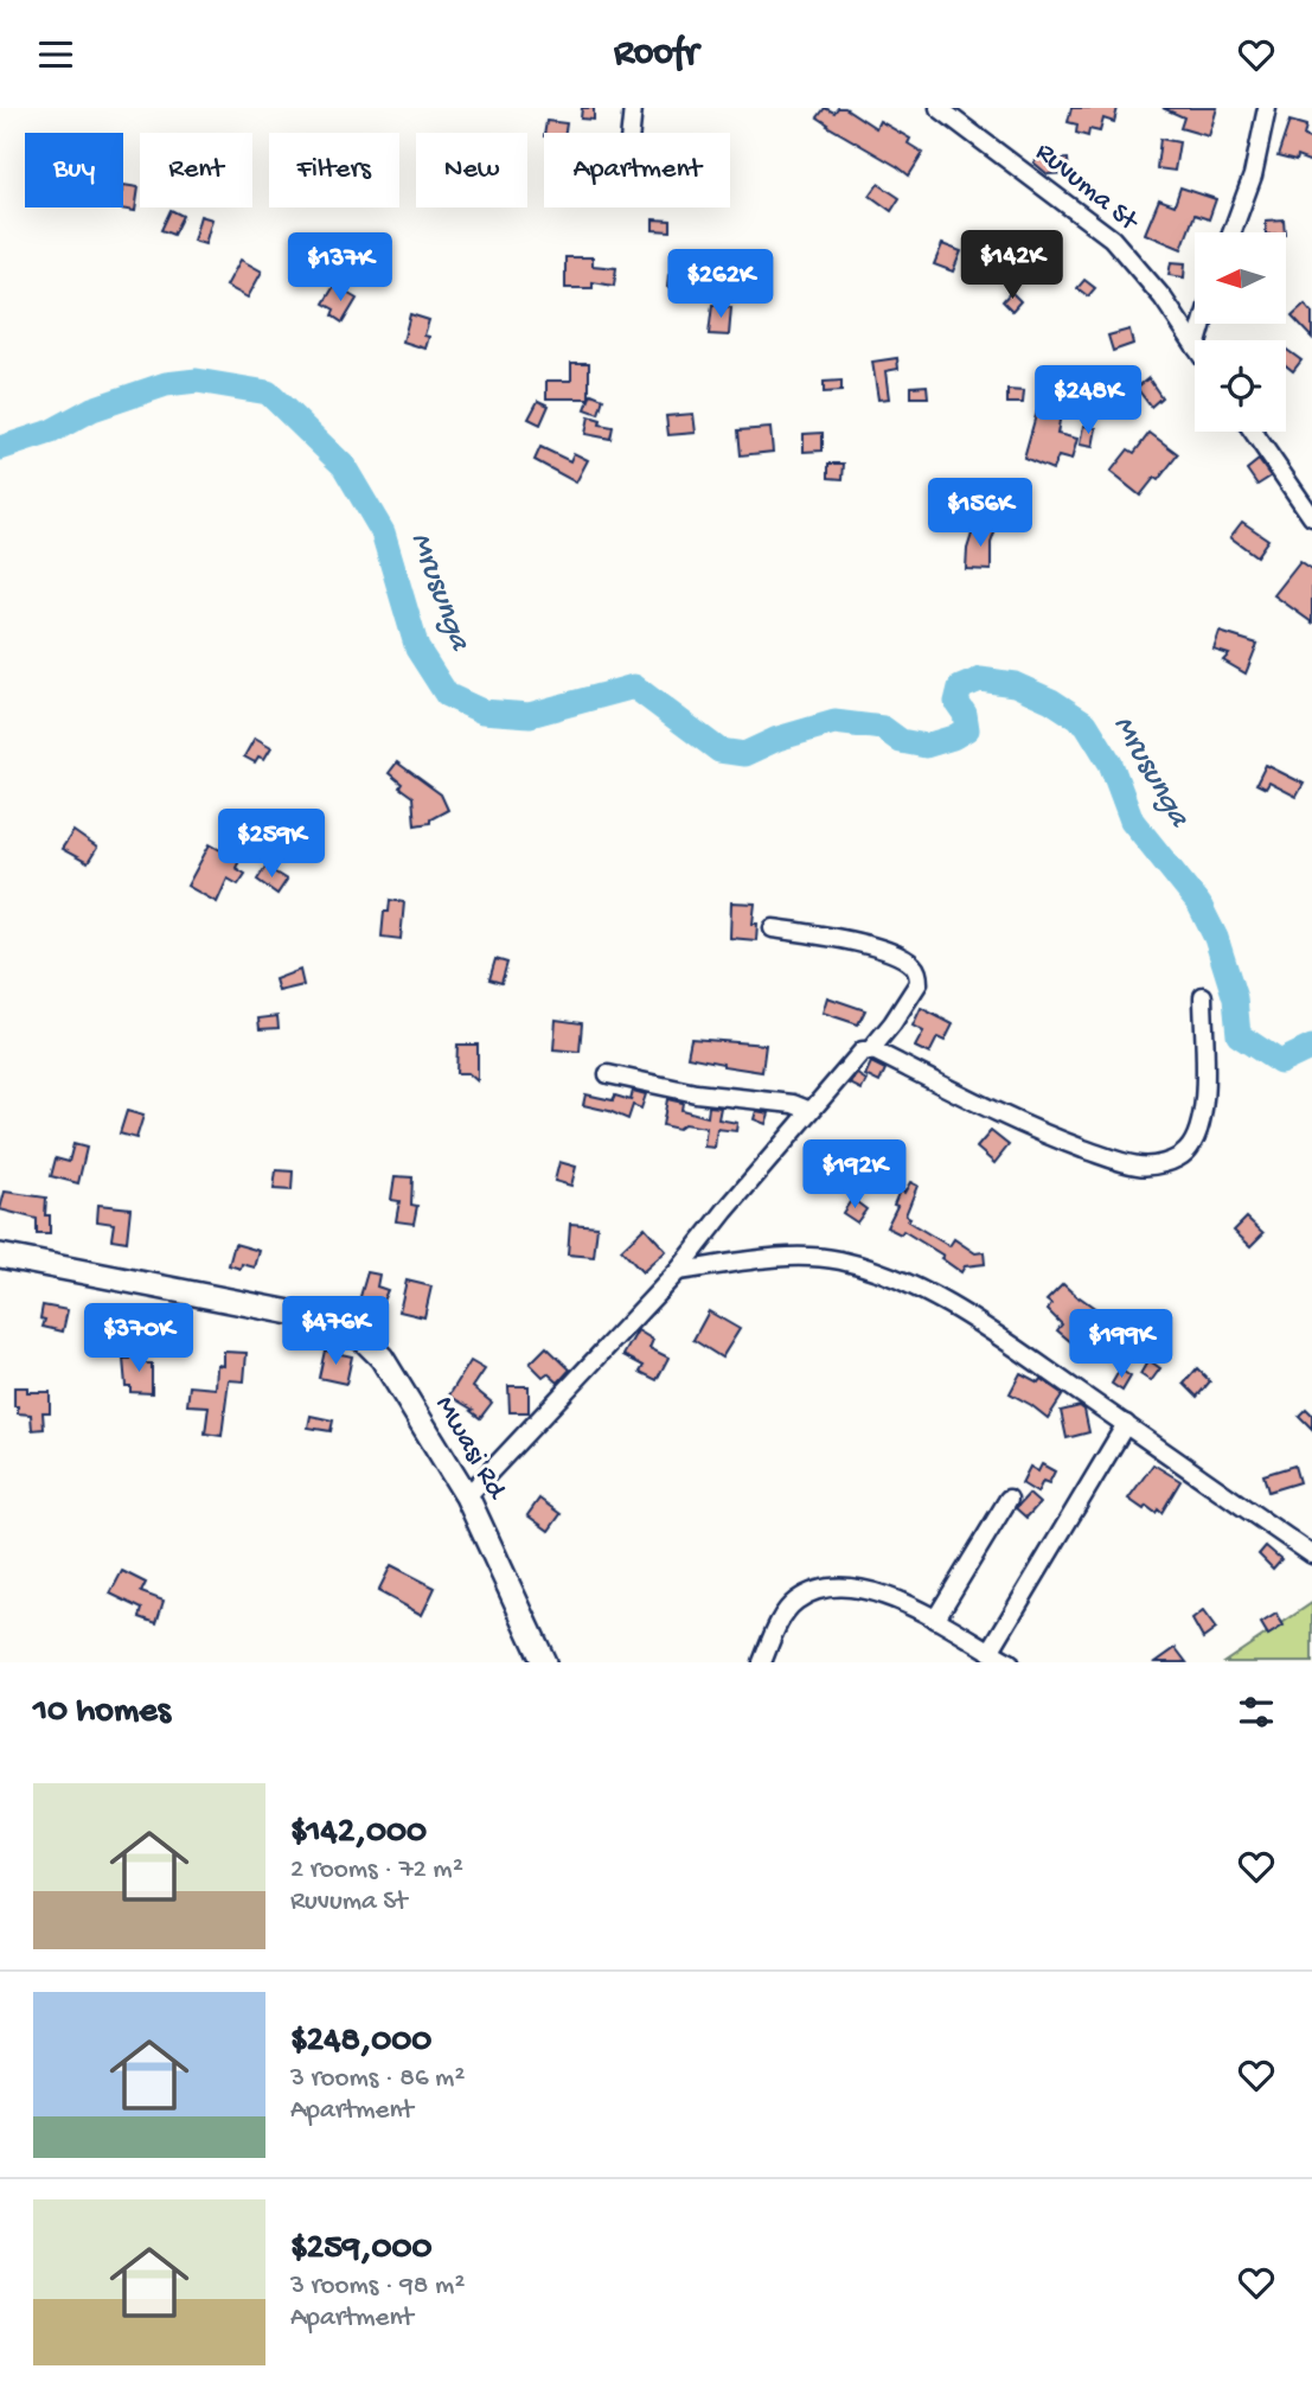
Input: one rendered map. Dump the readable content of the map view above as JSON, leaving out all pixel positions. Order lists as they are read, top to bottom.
{
  "streets": {
    "street": ["Ruvuma St", "Mwasi Rd"]
  },
  "water": ["Mrusunga"],
  "north": "left",
  "page": {
    "header": "Roofr",
    "chip": [
      "Buy",
      "Rent",
      "Filters",
      "New",
      "Apartment"
    ],
    "price": [
      "$142K",
      "$137K",
      "$262K",
      "$248K",
      "$156K",
      "$259K",
      "$192K",
      "$476K",
      "$370K",
      "$199K"
    ],
    "heading": "10 homes",
    "list": [
      {
        "name": "$142,000",
        "note": "2 rooms · 72 m² · Ruvuma St"
      },
      {
        "name": "$248,000",
        "note": "3 rooms · 86 m² · Apartment"
      },
      {
        "name": "$259,000",
        "note": "3 rooms · 98 m² · Apartment"
      }
    ]
  }
}
